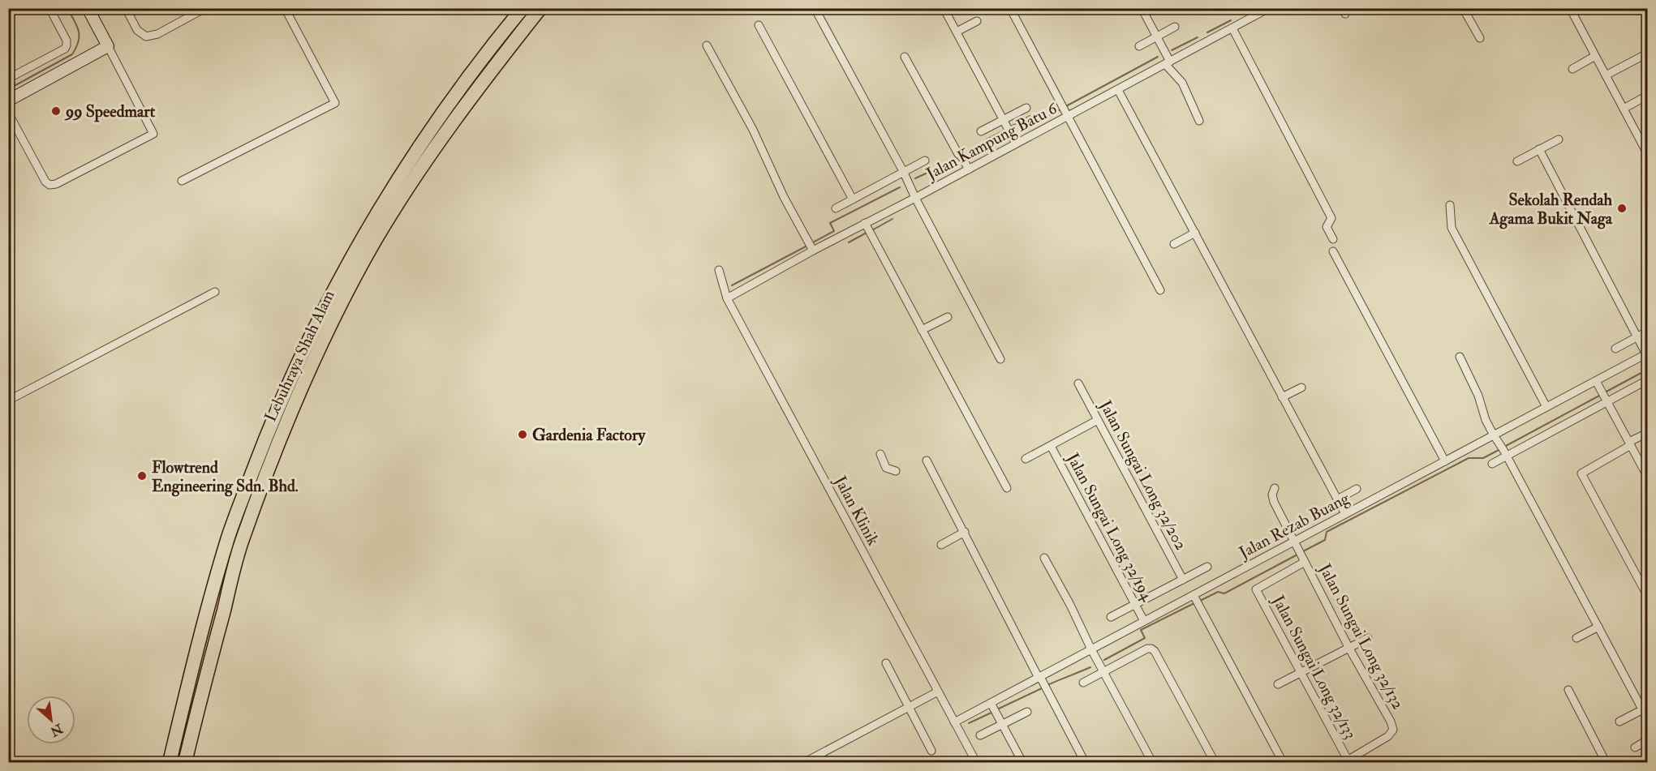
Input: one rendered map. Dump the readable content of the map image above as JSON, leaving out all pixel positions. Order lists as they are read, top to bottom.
{
  "streets": {
    "highway": ["Lebuhraya Shah Alam"],
    "street": [
      "Jalan Kampung Batu 6",
      "Jalan Sungai Long 32/202",
      "Jalan Klinik",
      "Jalan Rezab Buang",
      "Jalan Sungai Long 32/194",
      "Jalan Sungai Long 32/132",
      "Jalan Sungai Long 32/133"
    ]
  },
  "crossings": [
    ["Jalan Kampung Batu 6", "Jalan Klinik"],
    ["Jalan Klinik", "Jalan Rezab Buang"],
    ["Jalan Rezab Buang", "Jalan Sungai Long 32/194"],
    ["Jalan Rezab Buang", "Jalan Sungai Long 32/132"],
    ["Jalan Sungai Long 32/132", "Jalan Sungai Long 32/133"]
  ],
  "places": [
    "99 Speedmart",
    "Sekolah Rendah Agama Bukit Naga",
    "Gardenia Factory",
    "Flowtrend Engineering Sdn. Bhd."
  ],
  "north": "bottom right"
}
